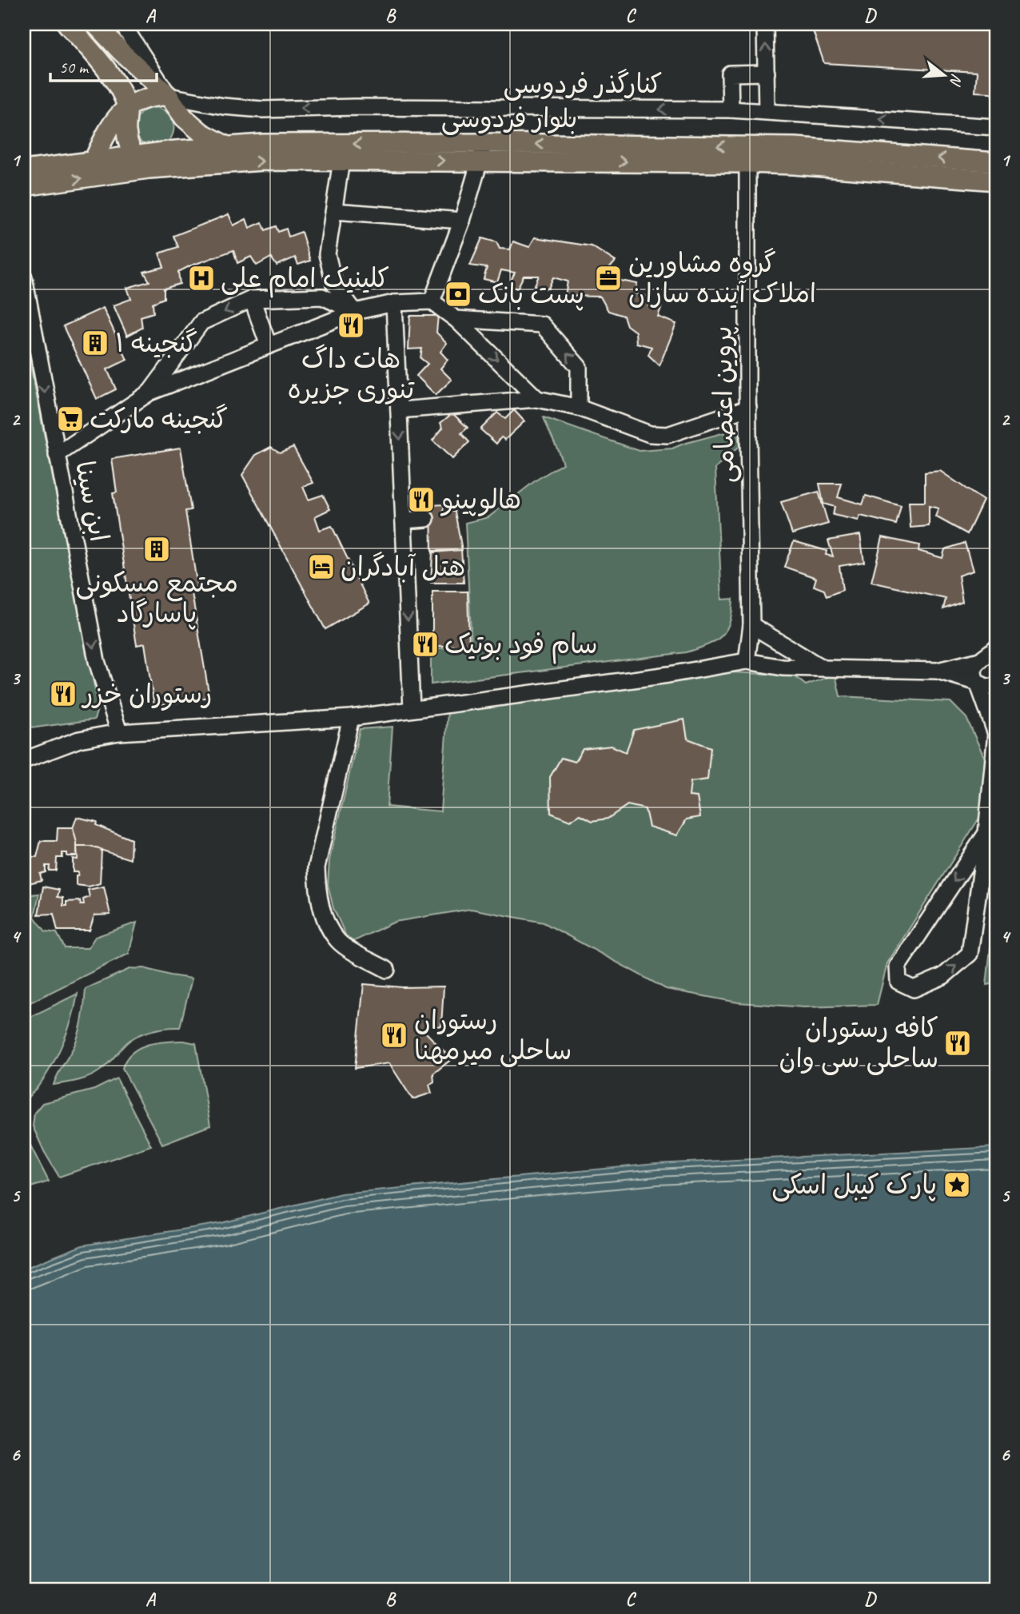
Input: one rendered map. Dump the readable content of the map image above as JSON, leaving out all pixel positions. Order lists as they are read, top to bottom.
{
  "streets": {
    "main road": ["بلوار فردوسی"],
    "street": ["کنارگذر فردوسی", "پروین اعتصامی", "ابن سینا"]
  },
  "crossings": [
    ["کنارگذر فردوسی", "بلوار فردوسی"],
    ["بلوار فردوسی", "پروین اعتصامی"]
  ],
  "one_way": ["کنارگذر فردوسی", "ابن سینا"],
  "places": {
    "hospital": ["کلینیک امام علی"],
    "office": ["گروه مشاورین املاک آینده سازان"],
    "bank": ["پست بانک"],
    "restaurant": [
      "هات داگ تنورى جزيره",
      "هالوپینو",
      "سام فود بوتیک",
      "رستوران خزر",
      "رستوران ساحلی میرمهنا",
      "کافه رستوران ساحلی سی وان"
    ],
    "building": ["گنجینه ۱", "مجتمع مسکونی پاسارگاد"],
    "supermarket": ["گنجینه مارکت"],
    "hotel": ["هتل آبادگران"],
    "place": ["پارک کیبل اسکی"]
  },
  "scale_bar": "50 m",
  "north": "right",
  "grid": {
    "columns": [
      "A",
      "B",
      "C",
      "D"
    ],
    "rows": [
      "1",
      "2",
      "3",
      "4",
      "5",
      "6"
    ]
  }
}
